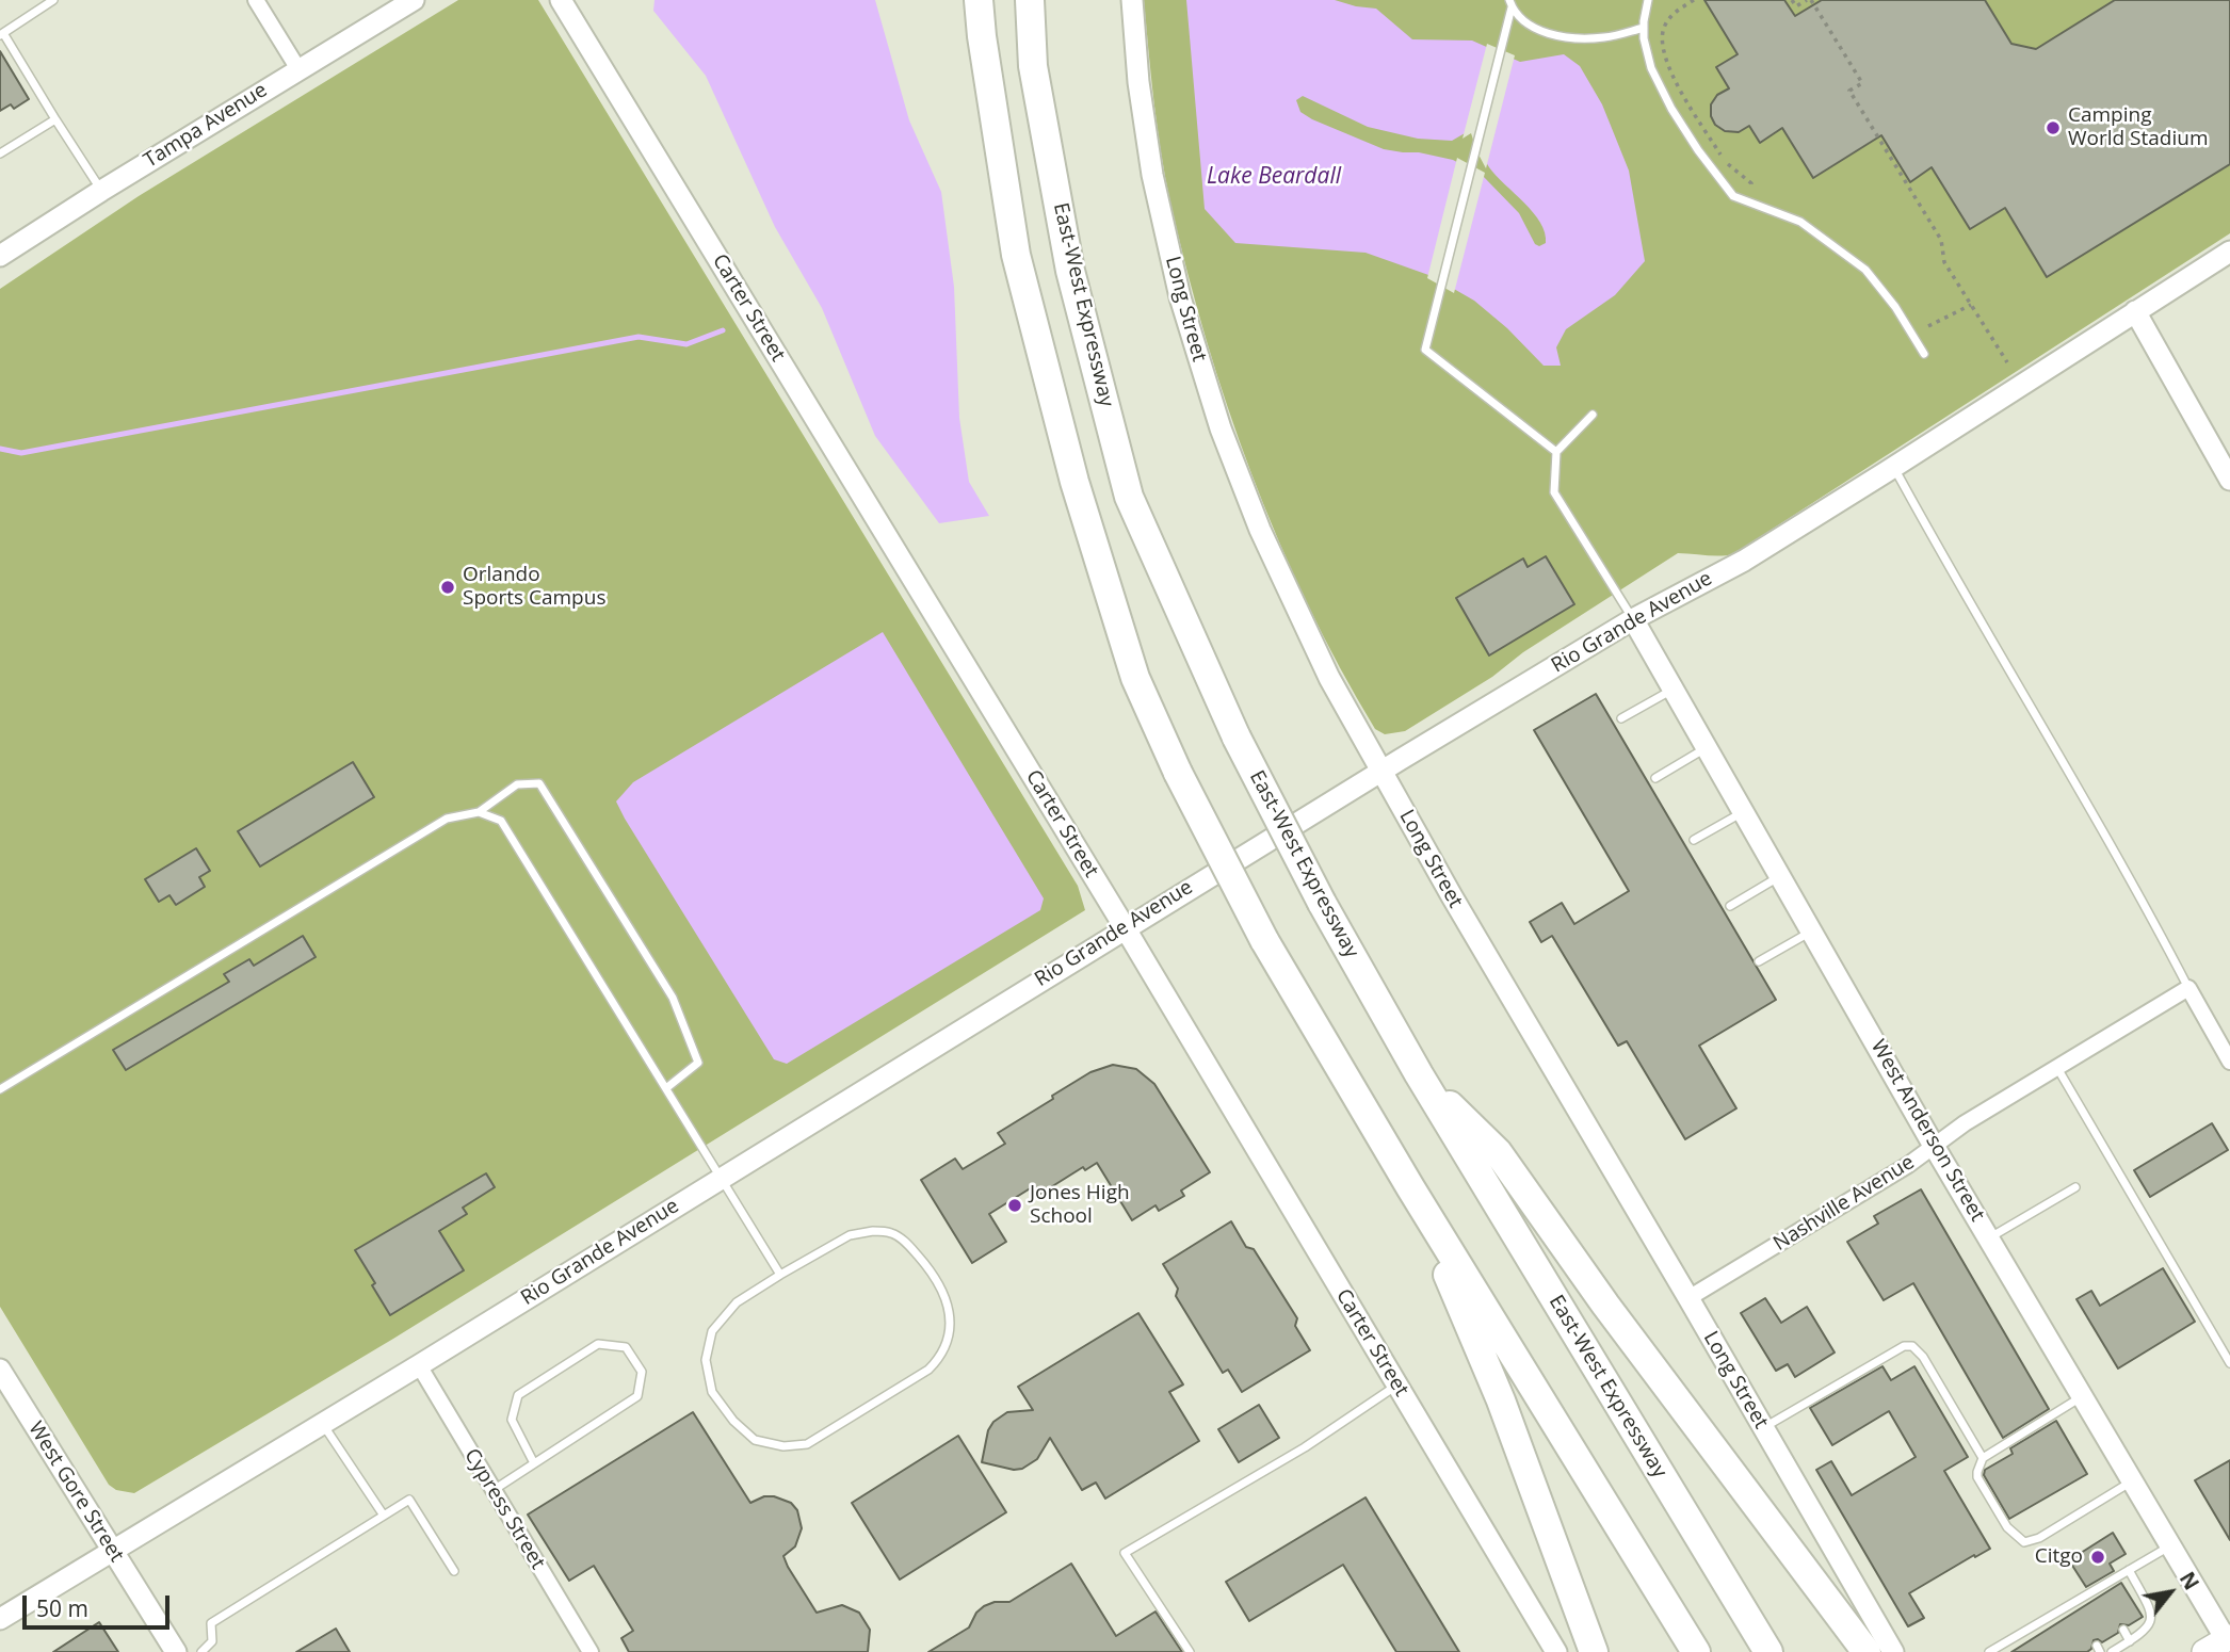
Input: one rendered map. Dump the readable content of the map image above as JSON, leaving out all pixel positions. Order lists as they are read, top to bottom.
{
  "streets": {
    "highway": ["East-West Expressway"],
    "street": [
      "Tampa Avenue",
      "Carter Street",
      "Long Street",
      "Rio Grande Avenue",
      "West Anderson Street",
      "Nashville Avenue",
      "West Gore Street",
      "Cypress Street"
    ]
  },
  "crossings": [
    ["Carter Street", "Rio Grande Avenue"],
    ["Long Street", "Rio Grande Avenue"],
    ["Long Street", "Nashville Avenue"],
    ["Rio Grande Avenue", "West Anderson Street"],
    ["Rio Grande Avenue", "West Gore Street"],
    ["Rio Grande Avenue", "Cypress Street"],
    ["West Anderson Street", "Nashville Avenue"]
  ],
  "water": ["Lake Beardall"],
  "places": [
    "Camping World Stadium",
    "Orlando Sports Campus",
    "Jones High School",
    "Citgo"
  ],
  "scale_bar": "50 m",
  "north": "top right"
}
